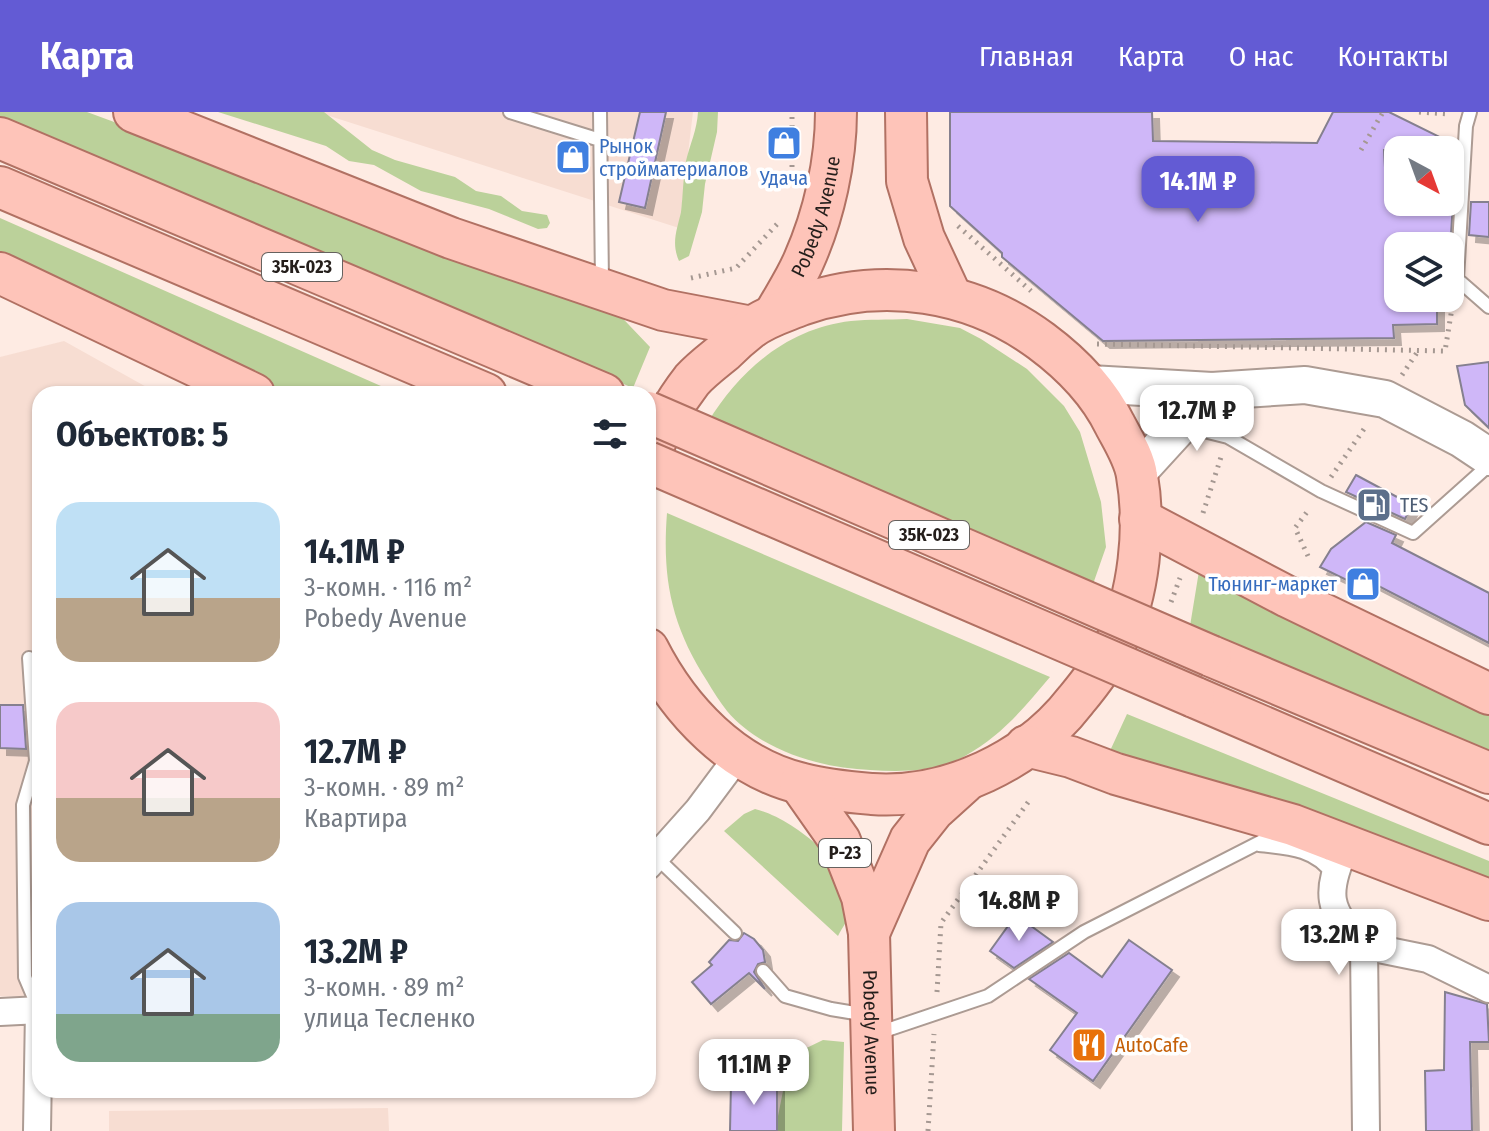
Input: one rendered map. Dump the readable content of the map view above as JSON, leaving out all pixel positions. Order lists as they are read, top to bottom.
{
  "streets": {
    "main road": ["Pobedy Avenue", "35К-023", "Р-23"]
  },
  "places": {
    "shop": ["Удача", "Рынок стройматериалов", "Тюнинг-маркет"],
    "fuel station": ["TES"],
    "restaurant": ["AutoCafe"]
  },
  "north": "bottom right",
  "page": {
    "header": "Карта",
    "nav": [
      "Главная",
      "Карта",
      "О нас",
      "Контакты"
    ],
    "price": [
      "14.1M ₽",
      "12.7M ₽",
      "14.8M ₽",
      "13.2M ₽",
      "11.1M ₽"
    ],
    "heading": "Объектов: 5",
    "list": [
      {
        "name": "14.1M ₽",
        "note": "3-комн. · 116 m² · Pobedy Avenue"
      },
      {
        "name": "12.7M ₽",
        "note": "3-комн. · 89 m² · Квартира"
      },
      {
        "name": "13.2M ₽",
        "note": "3-комн. · 89 m² · улица Тесленко"
      }
    ]
  }
}
